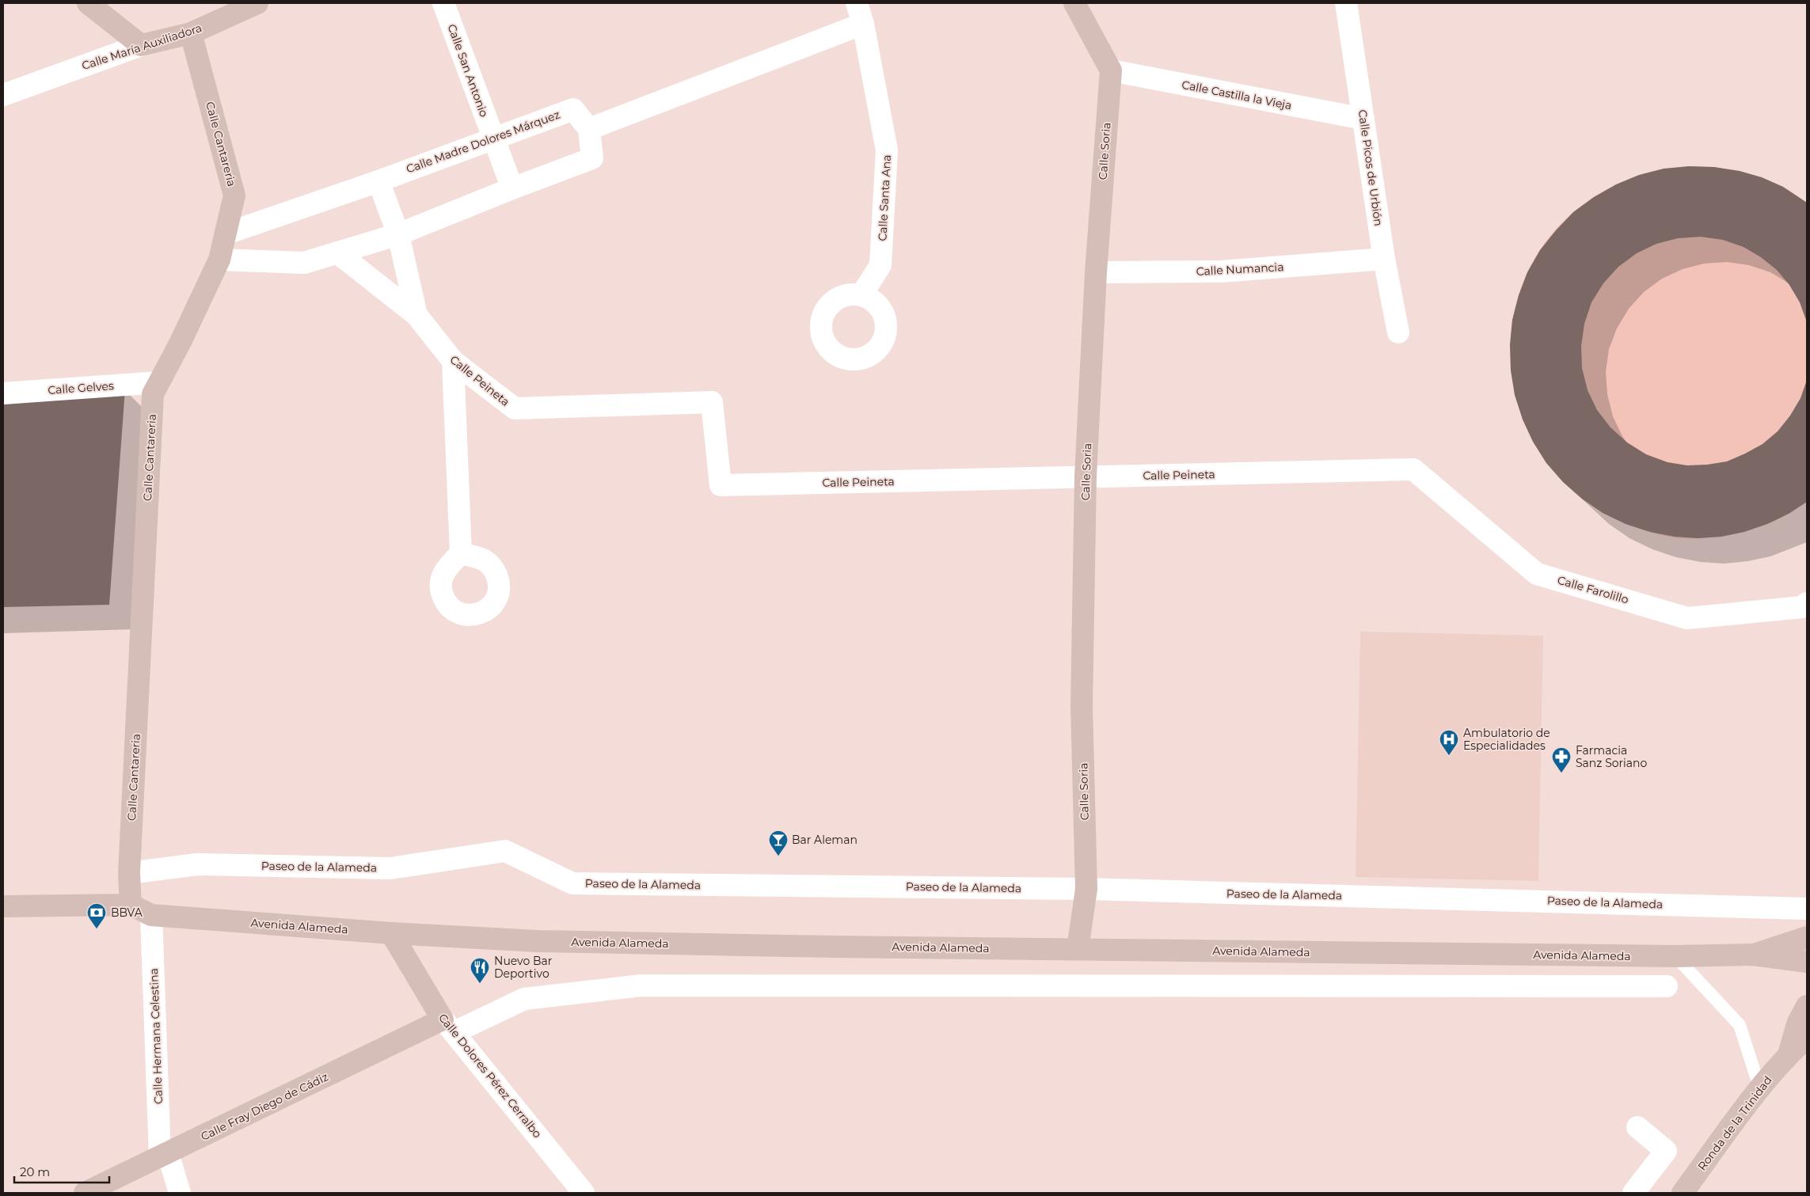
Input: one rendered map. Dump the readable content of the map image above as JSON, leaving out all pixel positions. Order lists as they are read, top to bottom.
{
  "streets": {
    "street": [
      "Calle María Auxiliadora",
      "Calle San Antonio",
      "Calle Castilla la Vieja",
      "Calle Madre Dolores Márquez",
      "Calle Cantareria",
      "Calle Soria",
      "Calle Picos de Urbión",
      "Calle Santa Ana",
      "Calle Numancia",
      "Calle Peineta",
      "Calle Gelves",
      "Calle Farolillo",
      "Paseo de la Alameda",
      "Avenida Alameda",
      "Calle Hermana Celestina",
      "Calle Dolores Pérez Cerralbo",
      "Calle Fray Diego de Cádiz",
      "Ronda de la Trinidad"
    ]
  },
  "crossings": [
    ["Calle María Auxiliadora", "Calle Cantareria"],
    ["Calle San Antonio", "Calle Madre Dolores Márquez"],
    ["Calle Castilla la Vieja", "Calle Soria"],
    ["Calle Castilla la Vieja", "Calle Picos de Urbión"],
    ["Calle Madre Dolores Márquez", "Calle Cantareria"],
    ["Calle Cantareria", "Calle Gelves"],
    ["Calle Cantareria", "Paseo de la Alameda"],
    ["Calle Cantareria", "Avenida Alameda"],
    ["Calle Soria", "Calle Numancia"],
    ["Calle Soria", "Calle Peineta"],
    ["Calle Soria", "Paseo de la Alameda"],
    ["Calle Soria", "Avenida Alameda"],
    ["Calle Picos de Urbión", "Calle Numancia"],
    ["Calle Peineta", "Calle Farolillo"],
    ["Avenida Alameda", "Calle Hermana Celestina"],
    ["Avenida Alameda", "Calle Dolores Pérez Cerralbo"],
    ["Calle Hermana Celestina", "Calle Fray Diego de Cádiz"],
    ["Calle Dolores Pérez Cerralbo", "Calle Fray Diego de Cádiz"]
  ],
  "places": {
    "hospital": ["Ambulatorio de Especialidades"],
    "pharmacy": ["Farmacia Sanz Soriano"],
    "bar": ["Bar Aleman"],
    "bank": ["BBVA"],
    "restaurant": ["Nuevo Bar Deportivo"]
  },
  "scale_bar": "20 m"
}
